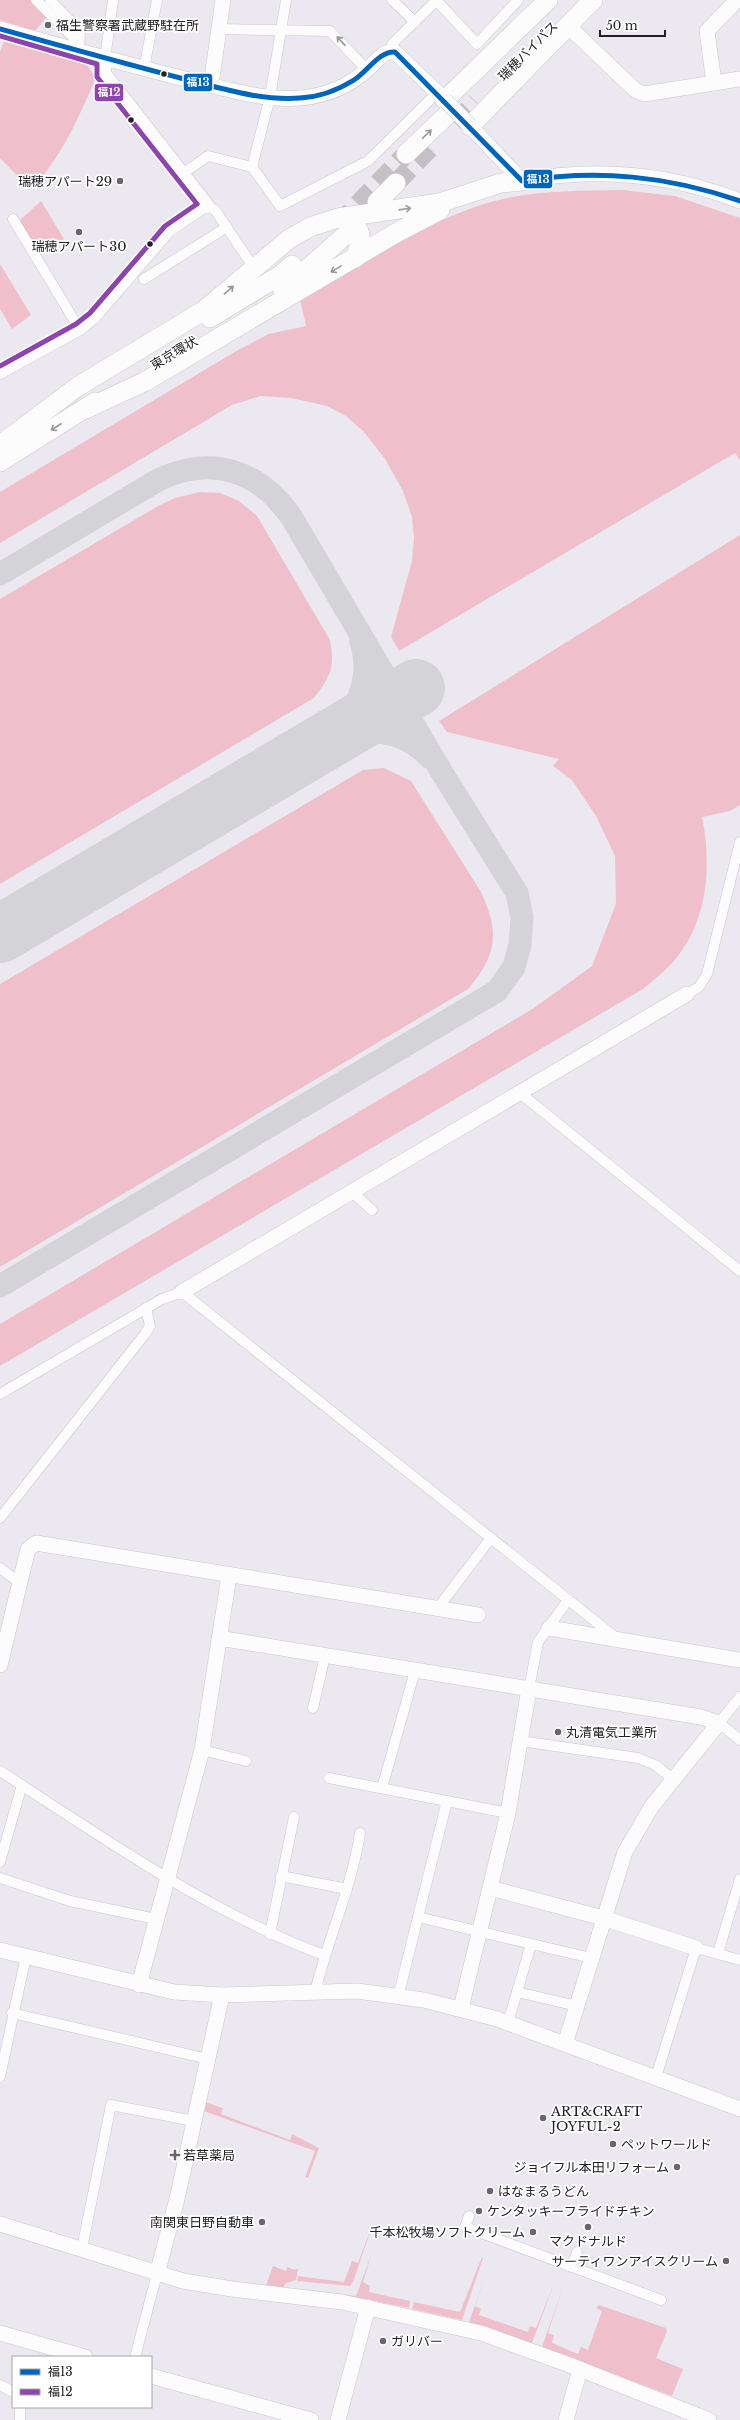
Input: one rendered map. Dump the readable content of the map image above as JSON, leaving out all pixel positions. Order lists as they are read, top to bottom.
{
  "streets": {
    "highway": ["瑞穂バイパス", "東京環状"]
  },
  "places": {
    "other": [
      "福生警察署武蔵野駐在所",
      "瑞穂アパート29",
      "瑞穂アパート30",
      "丸清電気工業所",
      "ART&CRAFT JOYFUL-2",
      "ペットワールド",
      "ジョイフル本田リフォーム",
      "はなまるうどん",
      "ケンタッキーフライドチキン",
      "南関東日野自動車",
      "マクドナルド",
      "千本松牧場ソフトクリーム",
      "サーティワンアイスクリーム",
      "ガリバー"
    ],
    "health": ["若草薬局"]
  },
  "lines": ["transit line 福13", "transit line 福12"],
  "legend": ["福13", "福12"],
  "scale_bar": "50 m"
}
